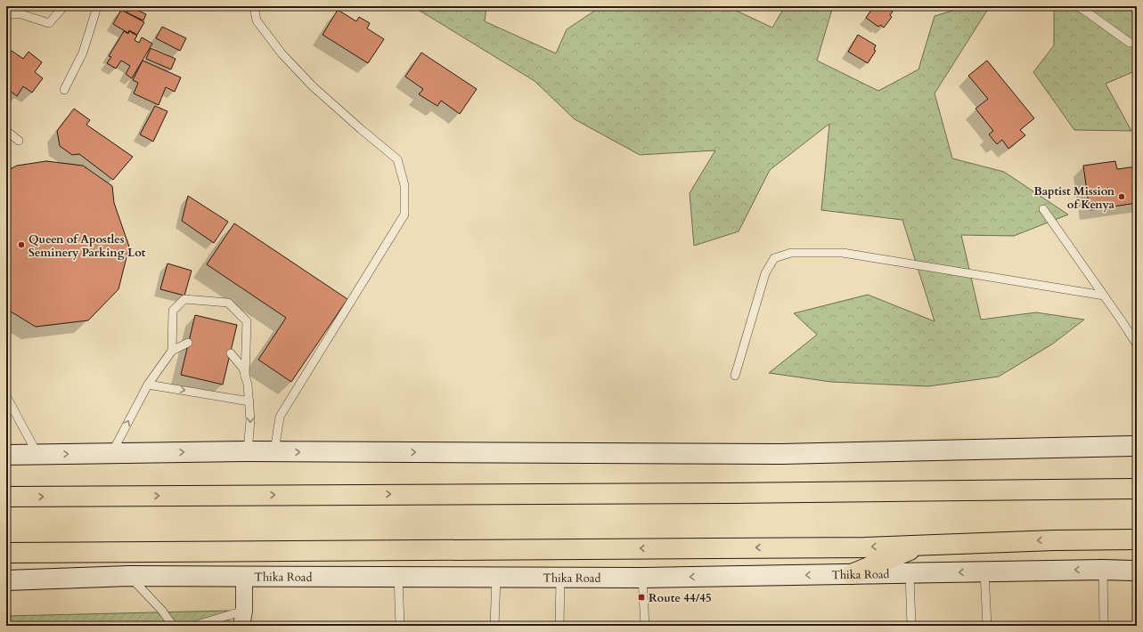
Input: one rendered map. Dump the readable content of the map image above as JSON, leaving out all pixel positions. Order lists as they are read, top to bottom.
{
  "streets": {
    "main road": ["Thika Road"]
  },
  "places": {
    "other": ["Baptist Mission of Kenya", "Queen of Apostles Seminery Parking Lot"],
    "transit": ["Route 44/45"]
  }
}
